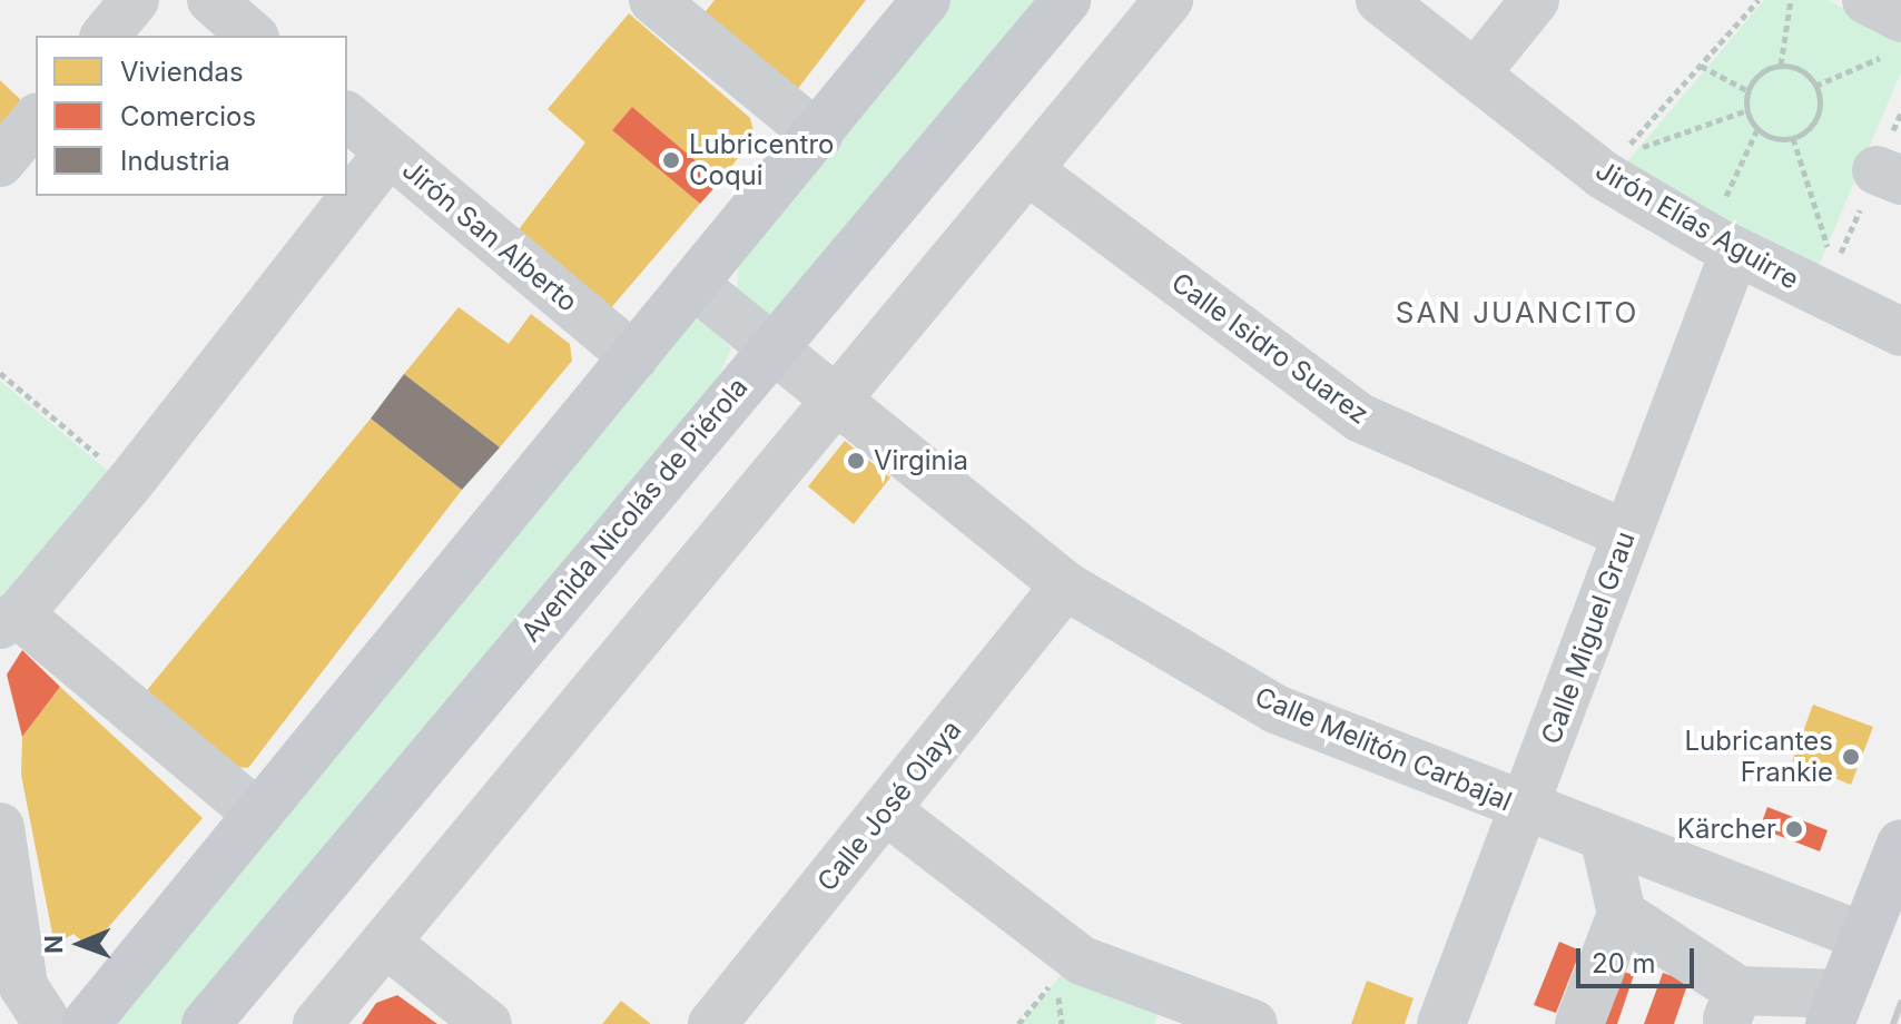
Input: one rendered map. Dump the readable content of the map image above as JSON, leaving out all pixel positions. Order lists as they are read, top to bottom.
{
  "streets": {
    "main road": ["Avenida Nicolás de Piérola"],
    "street": [
      "Jirón Elías Aguirre",
      "Jirón San Alberto",
      "Calle Isidro Suarez",
      "Calle Miguel Grau",
      "Calle Melitón Carbajal",
      "Calle José Olaya"
    ]
  },
  "crossings": [
    ["Jirón Elías Aguirre", "Calle Miguel Grau"],
    ["Calle Isidro Suarez", "Calle Miguel Grau"],
    ["Avenida Nicolás de Piérola", "Calle Melitón Carbajal"],
    ["Calle Miguel Grau", "Calle Melitón Carbajal"],
    ["Calle Melitón Carbajal", "Calle José Olaya"]
  ],
  "districts": ["SAN JUANCITO"],
  "places": [
    "Lubricentro Coqui",
    "Virginia",
    "Lubricantes Frankie",
    "Kärcher"
  ],
  "legend": ["Viviendas", "Comercios", "Industria"],
  "scale_bar": "20 m",
  "north": "left"
}
